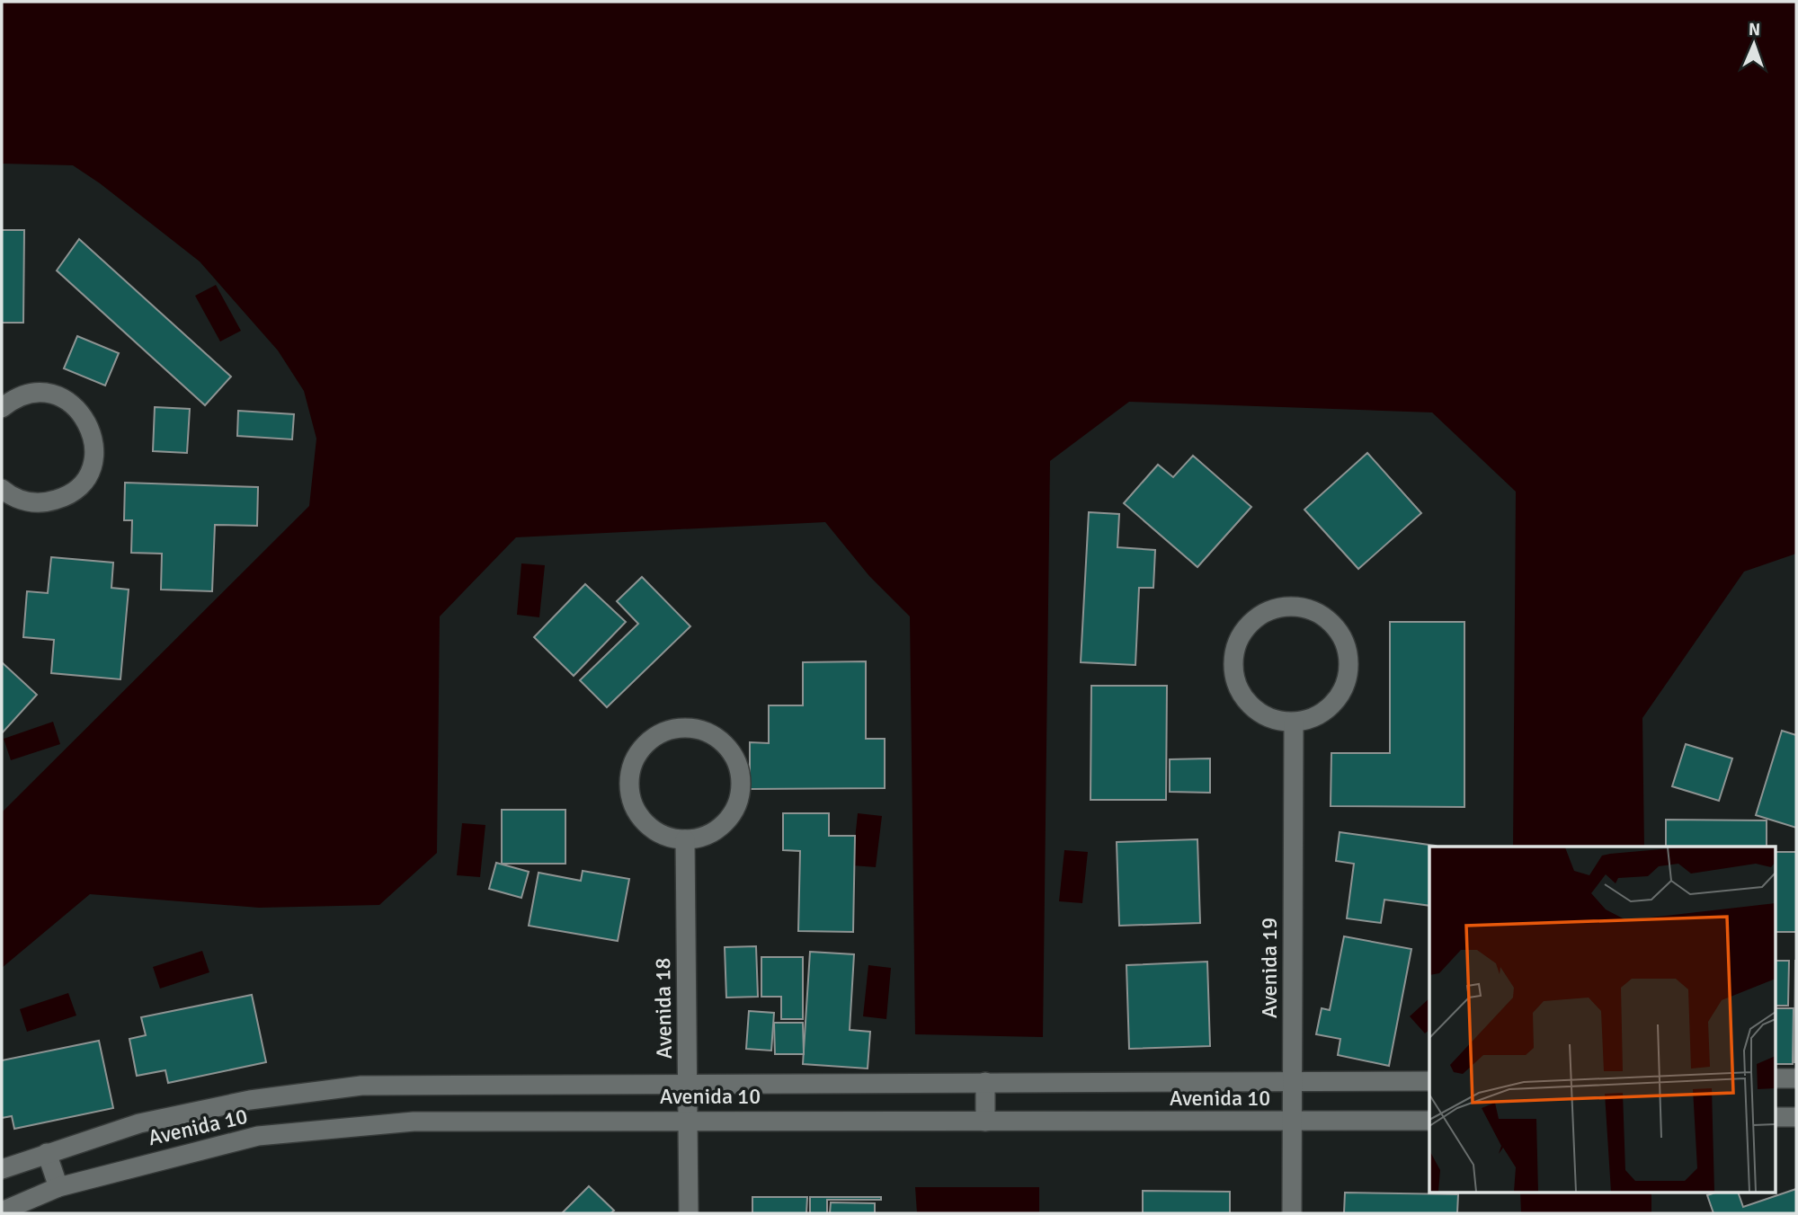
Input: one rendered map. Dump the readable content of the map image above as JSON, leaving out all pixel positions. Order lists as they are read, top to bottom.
{
  "streets": {
    "street": ["Avenida 19", "Avenida 18", "Avenida 10"]
  },
  "crossings": [
    ["Avenida 19", "Avenida 10"],
    ["Avenida 18", "Avenida 10"]
  ],
  "north": "top"
}
